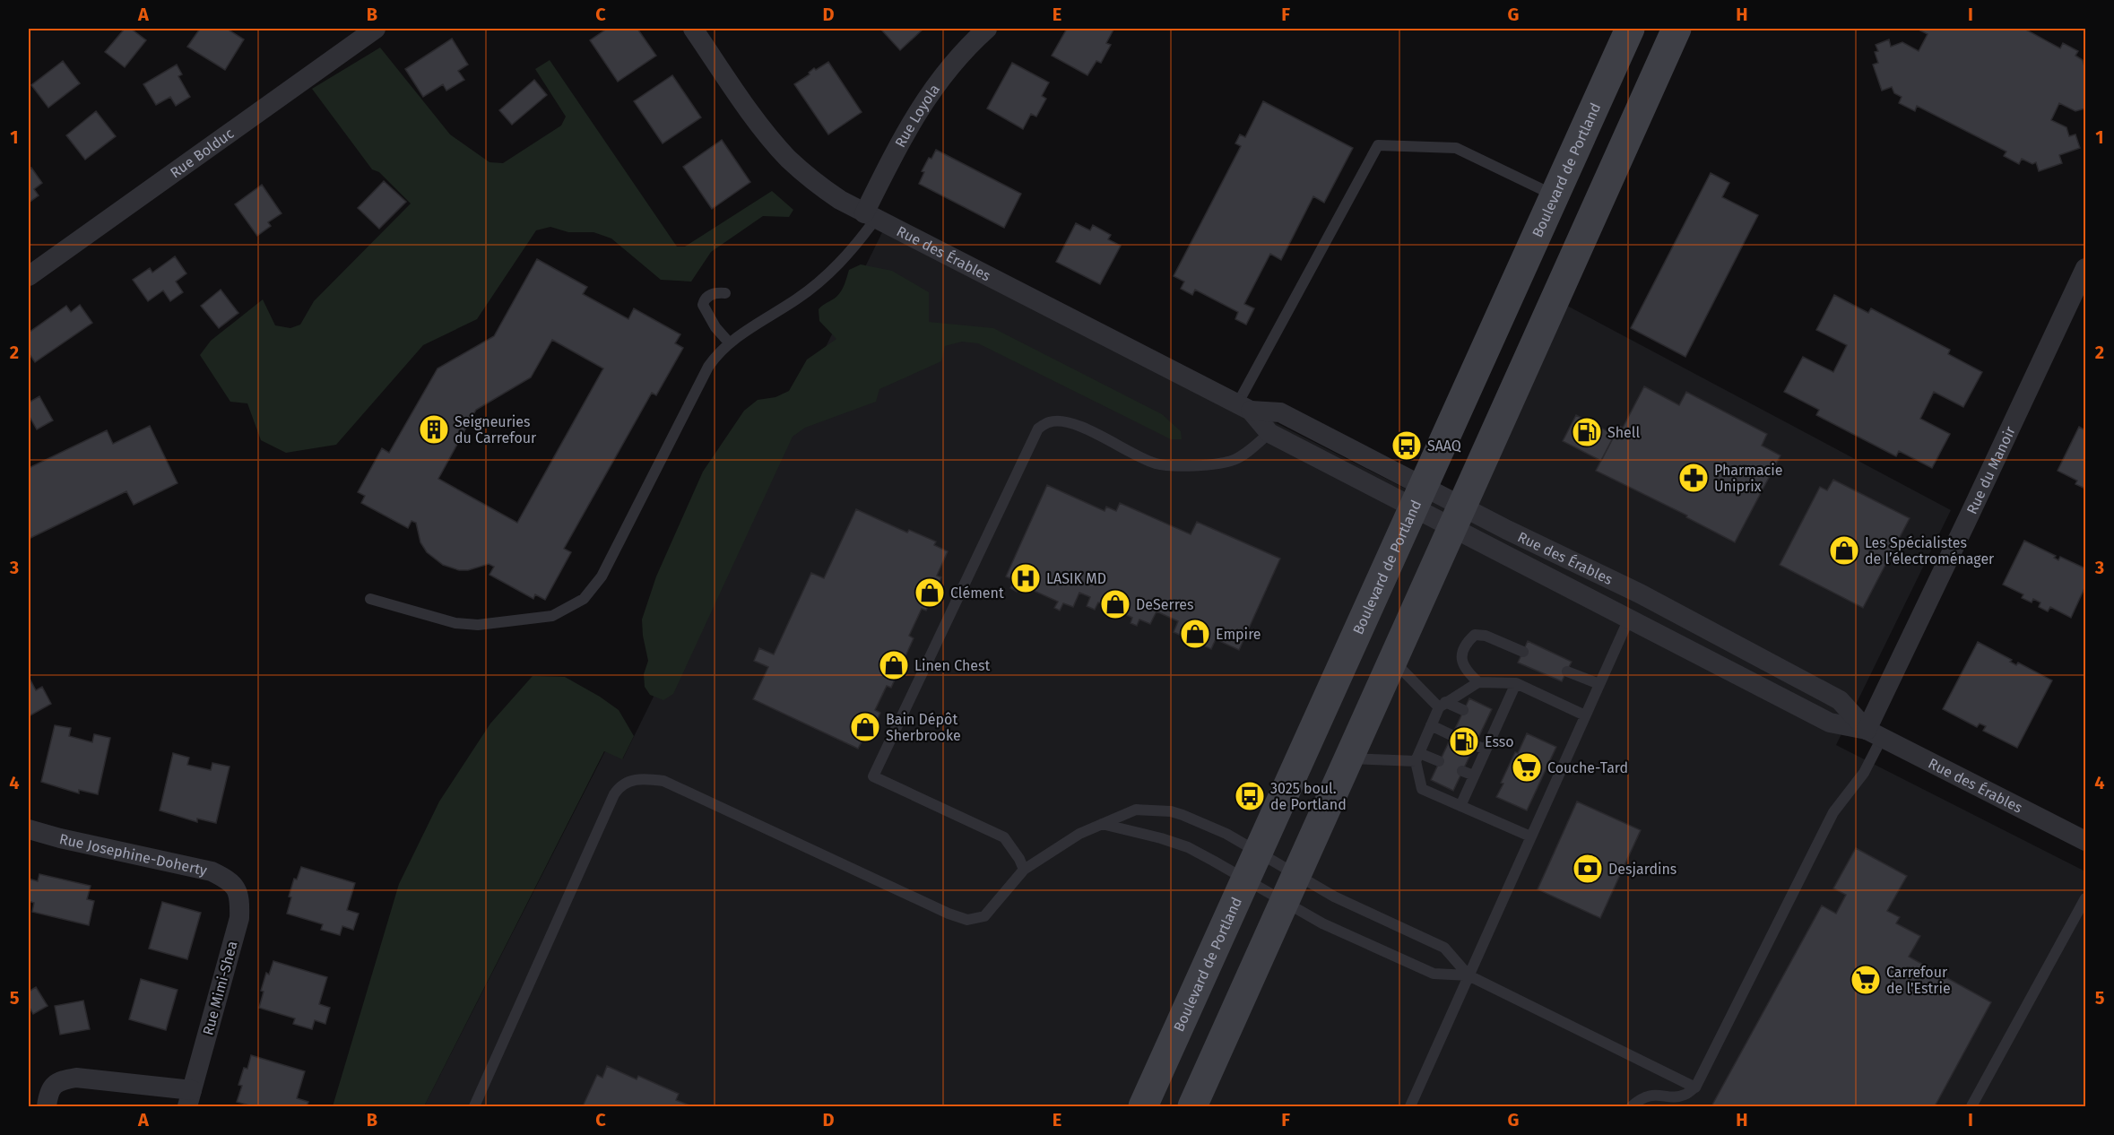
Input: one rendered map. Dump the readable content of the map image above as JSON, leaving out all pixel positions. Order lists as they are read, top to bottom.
{
  "streets": {
    "main road": ["Boulevard de Portland"],
    "street": [
      "Rue Loyola",
      "Rue Bolduc",
      "Rue des Érables",
      "Rue du Manoir",
      "Rue Josephine-Doherty",
      "Rue Mimi-Shea"
    ]
  },
  "crossings": [
    ["Rue Loyola", "Rue des Érables"],
    ["Boulevard de Portland", "Rue des Érables"],
    ["Rue des Érables", "Rue du Manoir"],
    ["Rue Josephine-Doherty", "Rue Mimi-Shea"]
  ],
  "places": {
    "building": ["Seigneuries du Carrefour"],
    "fuel station": ["Shell", "Esso"],
    "bus stop": ["SAAQ", "3025 boul. de Portland"],
    "pharmacy": ["Pharmacie Uniprix"],
    "shop": [
      "Les Spécialistes de l’électroménager",
      "Clément",
      "DeSerres",
      "Empire",
      "Linen Chest",
      "Bain Dépôt Sherbrooke"
    ],
    "hospital": ["LASIK MD"],
    "supermarket": ["Couche-Tard", "Carrefour de l'Estrie"],
    "bank": ["Desjardins"]
  },
  "grid": {
    "columns": [
      "A",
      "B",
      "C",
      "D",
      "E",
      "F",
      "G",
      "H",
      "I"
    ],
    "rows": [
      "1",
      "2",
      "3",
      "4",
      "5"
    ]
  }
}
